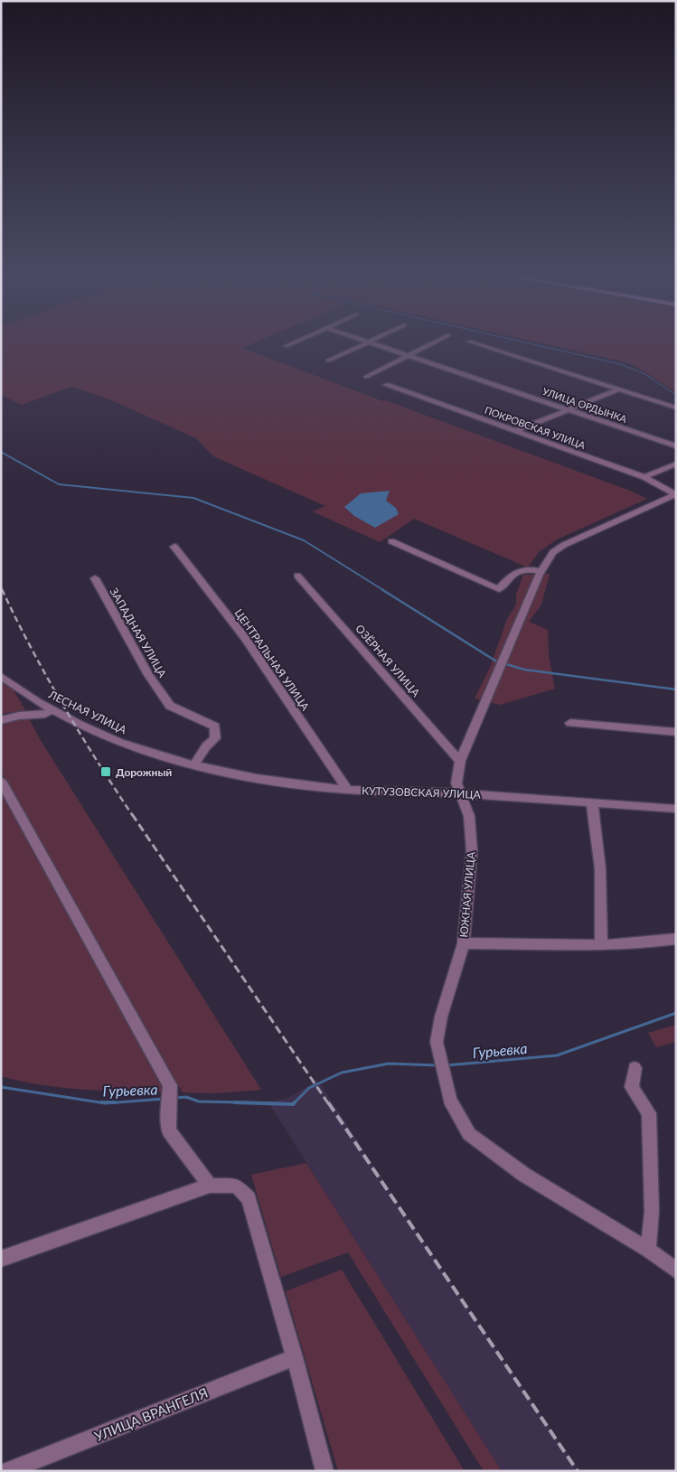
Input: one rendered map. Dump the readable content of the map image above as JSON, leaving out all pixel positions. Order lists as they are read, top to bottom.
{
  "streets": {
    "street": [
      "УЛИЦА ОРДЫНКА",
      "ПОКРОВСКАЯ УЛИЦА",
      "ЗАПАДНАЯ УЛИЦА",
      "ЦЕНТРАЛЬНАЯ УЛИЦА",
      "ОЗЁРНАЯ УЛИЦА",
      "ЛЕСНАЯ УЛИЦА",
      "КУТУЗОВСКАЯ УЛИЦА",
      "ЮЖНАЯ УЛИЦА",
      "УЛИЦА ВРАНГЕЛЯ"
    ]
  },
  "crossings": [
    ["ЗАПАДНАЯ УЛИЦА", "КУТУЗОВСКАЯ УЛИЦА"],
    ["ЦЕНТРАЛЬНАЯ УЛИЦА", "КУТУЗОВСКАЯ УЛИЦА"],
    ["ЛЕСНАЯ УЛИЦА", "КУТУЗОВСКАЯ УЛИЦА"],
    ["КУТУЗОВСКАЯ УЛИЦА", "ЮЖНАЯ УЛИЦА"]
  ],
  "water": ["Гурьевка"],
  "places": {
    "transit": ["Дорожный"]
  }
}
